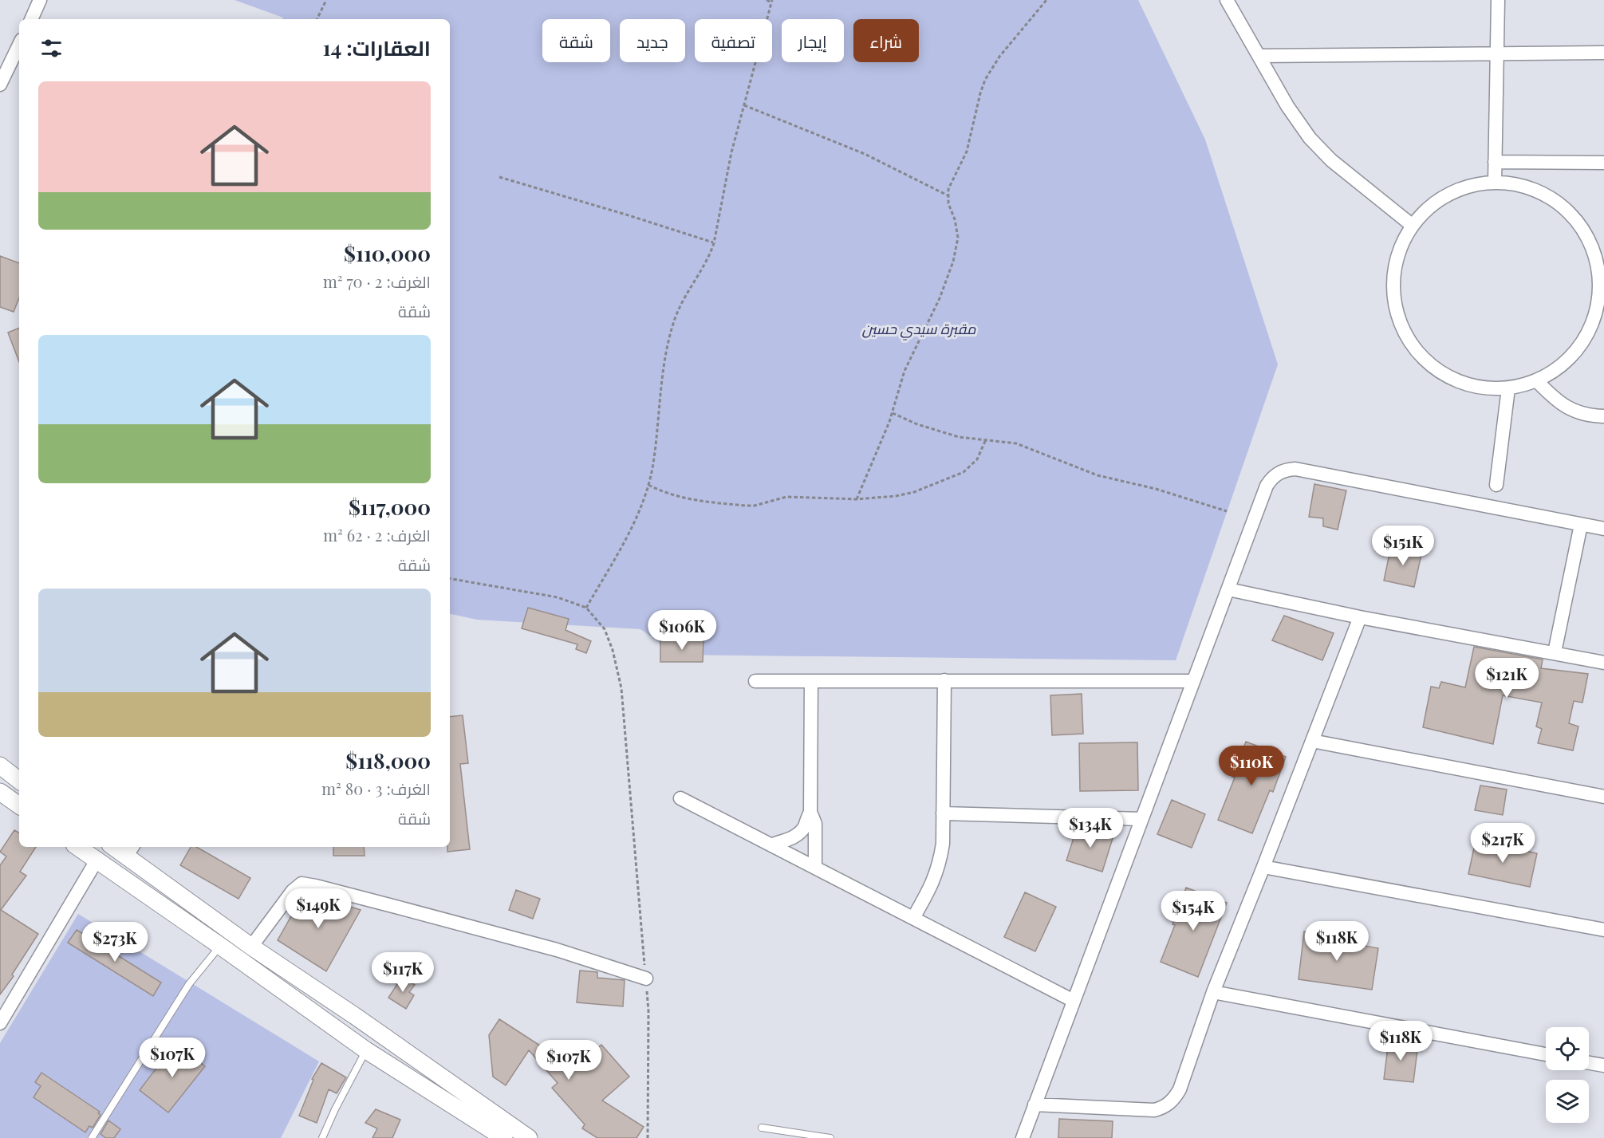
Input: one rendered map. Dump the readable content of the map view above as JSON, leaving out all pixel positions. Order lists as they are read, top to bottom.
{
  "parks": ["مقبرة سيدي حسين"],
  "page": {
    "chip": [
      "شراء",
      "إيجار",
      "تصفية",
      "جديد",
      "شقة"
    ],
    "heading": "العقارات: 14",
    "list": [
      {
        "name": "$110,000",
        "note": "الغرف: 2 · 70 m² · شقة"
      },
      {
        "name": "$117,000",
        "note": "الغرف: 2 · 62 m² · شقة"
      },
      {
        "name": "$118,000",
        "note": "الغرف: 3 · 80 m² · شقة"
      }
    ],
    "price": [
      "$151K",
      "$106K",
      "$121K",
      "$110K",
      "$134K",
      "$217K",
      "$149K",
      "$154K",
      "$118K",
      "$273K",
      "$117K",
      "$118K",
      "$107K",
      "$107K"
    ]
  }
}
